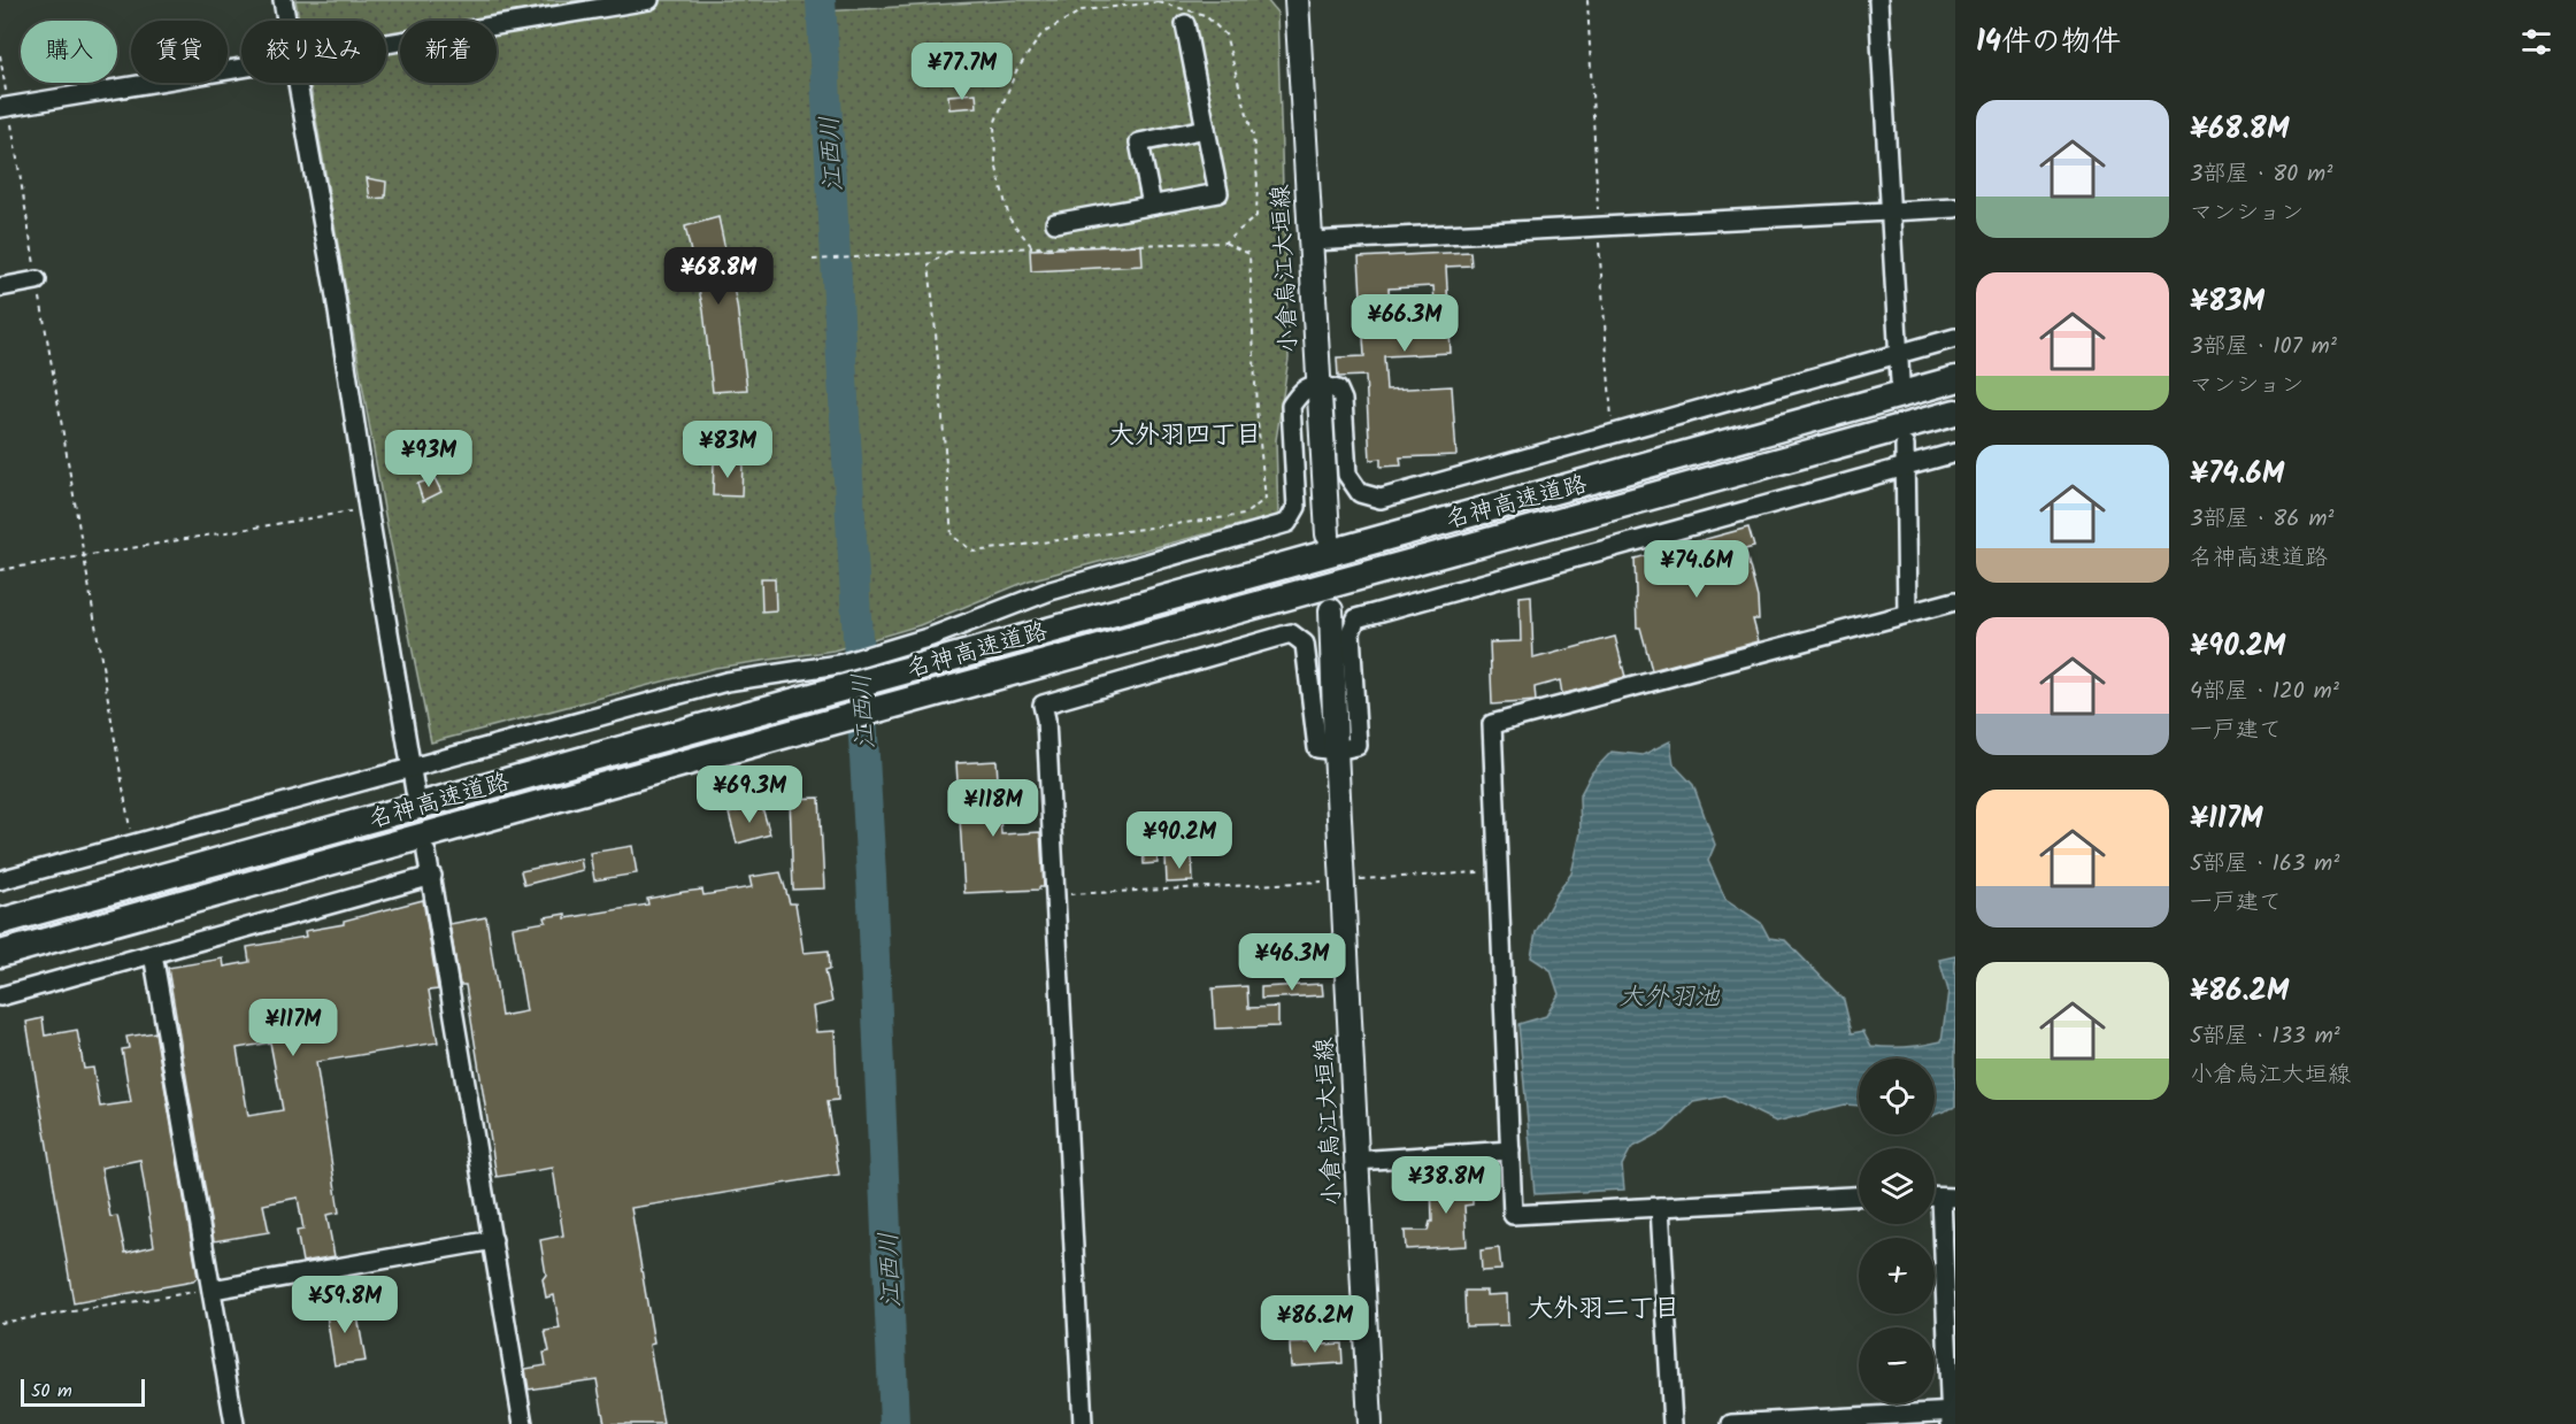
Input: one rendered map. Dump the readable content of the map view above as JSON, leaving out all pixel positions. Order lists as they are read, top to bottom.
{
  "streets": {
    "highway": ["名神高速道路"],
    "main road": ["小倉烏江大垣線"]
  },
  "districts": ["大外羽四丁目", "大外羽二丁目"],
  "water": ["江西川", "大外羽池"],
  "scale_bar": "50 m",
  "page": {
    "heading": "14件の物件",
    "chip": [
      "購入",
      "賃貸",
      "絞り込み",
      "新着"
    ],
    "price": [
      "¥77.7M",
      "¥68.8M",
      "¥66.3M",
      "¥83M",
      "¥93M",
      "¥74.6M",
      "¥69.3M",
      "¥118M",
      "¥90.2M",
      "¥46.3M",
      "¥117M",
      "¥38.8M",
      "¥59.8M",
      "¥86.2M"
    ],
    "list": [
      {
        "name": "¥68.8M",
        "note": "3部屋 · 80 m² · マンション"
      },
      {
        "name": "¥83M",
        "note": "3部屋 · 107 m² · マンション"
      },
      {
        "name": "¥74.6M",
        "note": "3部屋 · 86 m² · 名神高速道路"
      },
      {
        "name": "¥90.2M",
        "note": "4部屋 · 120 m² · 一戸建て"
      },
      {
        "name": "¥117M",
        "note": "5部屋 · 163 m² · 一戸建て"
      },
      {
        "name": "¥86.2M",
        "note": "5部屋 · 133 m² · 小倉烏江大垣線"
      }
    ],
    "map_buttons": ["+", "−"],
    "scale": "50 m"
  }
}
